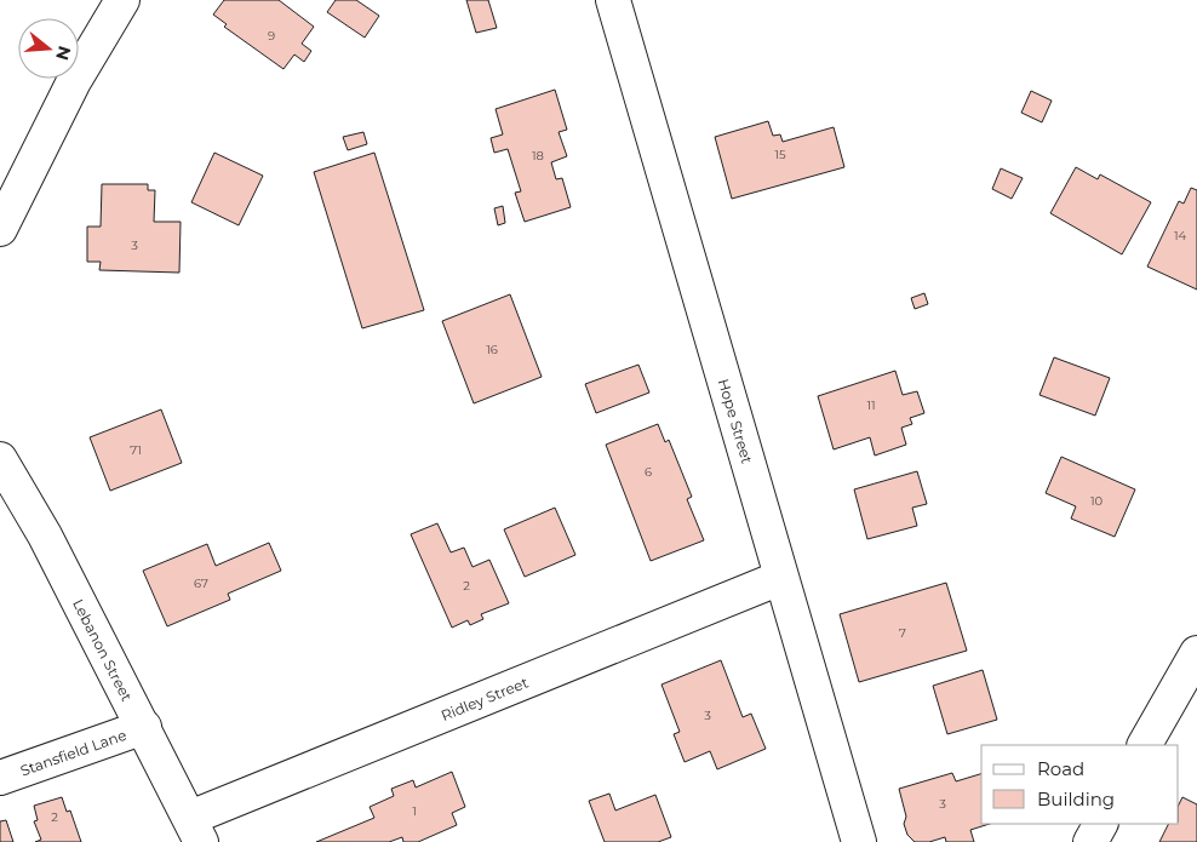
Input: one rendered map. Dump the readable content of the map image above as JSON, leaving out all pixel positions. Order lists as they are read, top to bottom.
{
  "streets": {
    "main road": [
      "Hope Street",
      "Lebanon Street",
      "Ridley Street",
      "Stansfield Lane"
    ]
  },
  "crossings": [
    ["Hope Street", "Ridley Street"],
    ["Lebanon Street", "Ridley Street"],
    ["Lebanon Street", "Stansfield Lane"]
  ],
  "house_numbers": [
    "9",
    "15",
    "18",
    "14",
    "3",
    "16",
    "11",
    "71",
    "6",
    "10",
    "67",
    "2",
    "7",
    "3",
    "3",
    "1",
    "2"
  ],
  "legend": ["Road", "Building"],
  "north": "right"
}
